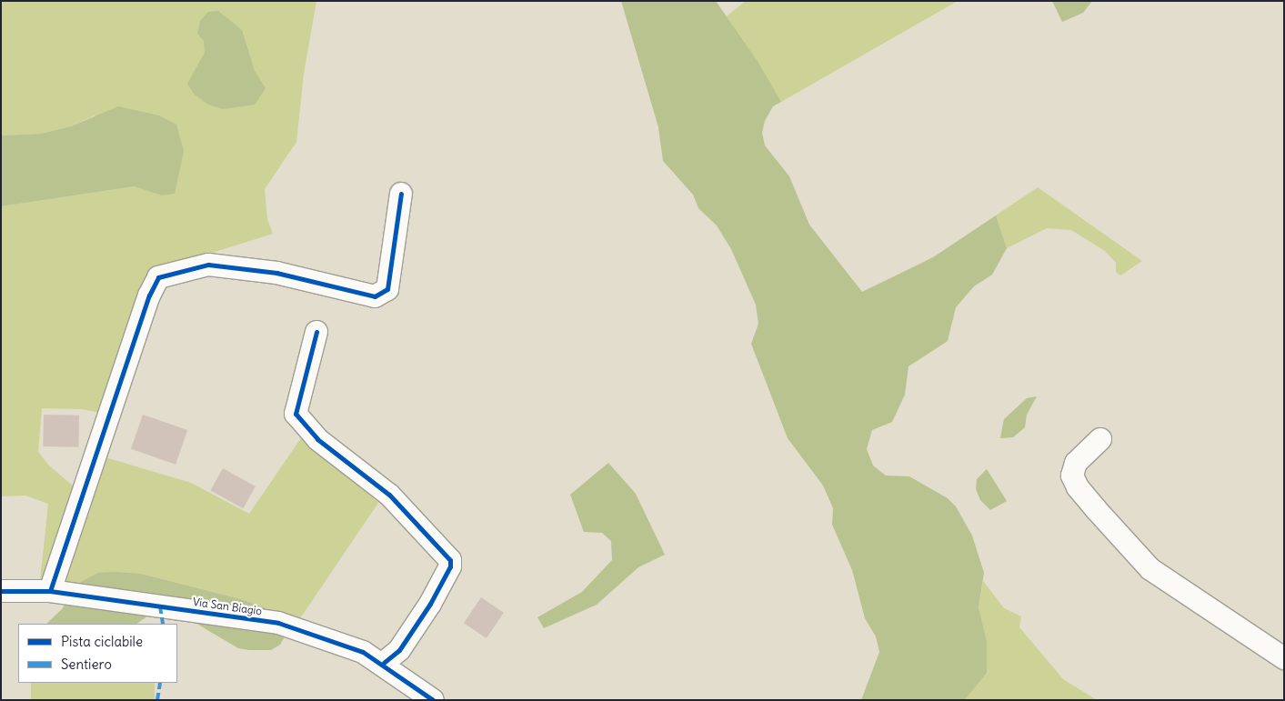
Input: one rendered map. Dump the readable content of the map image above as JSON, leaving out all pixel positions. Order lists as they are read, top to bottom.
{
  "streets": {
    "street": ["Via San Biagio"]
  },
  "legend": ["Pista ciclabile", "Sentiero"]
}
